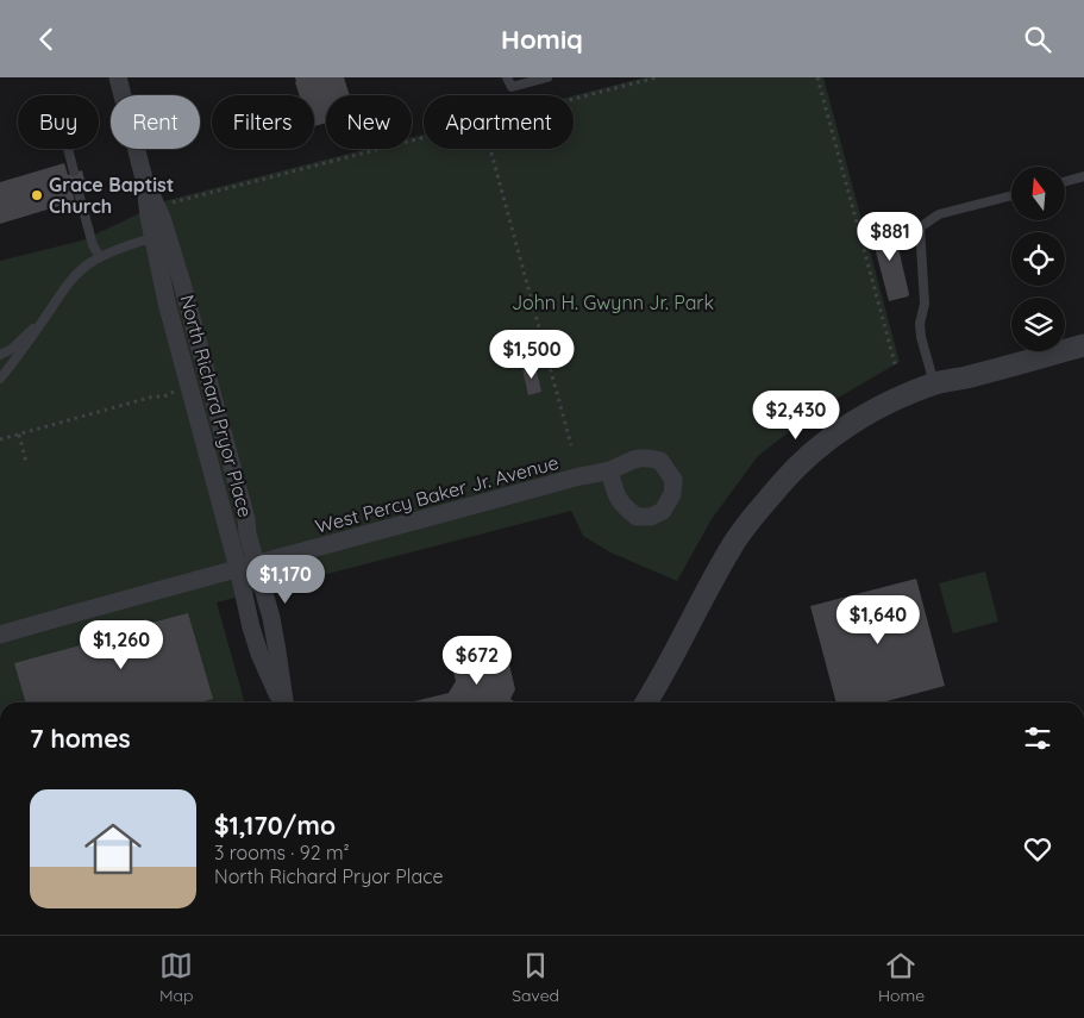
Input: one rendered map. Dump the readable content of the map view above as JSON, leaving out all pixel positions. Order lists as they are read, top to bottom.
{
  "streets": {
    "street": ["North Richard Pryor Place", "West Percy Baker Jr. Avenue"]
  },
  "crossings": [
    ["North Richard Pryor Place", "West Percy Baker Jr. Avenue"]
  ],
  "parks": ["John H. Gwynn Jr. Park"],
  "places": ["Grace Baptist Church"],
  "north": "top",
  "page": {
    "header": "Homiq",
    "chip": [
      "Buy",
      "Rent",
      "Filters",
      "New",
      "Apartment"
    ],
    "price": [
      "$881",
      "$1,500",
      "$2,430",
      "$1,170",
      "$1,640",
      "$1,260",
      "$672"
    ],
    "heading": "7 homes",
    "list": [
      {
        "name": "$1,170/mo",
        "note": "3 rooms · 92 m² · North Richard Pryor Place"
      }
    ],
    "tabs": ["Map", "Saved", "Home"]
  }
}
